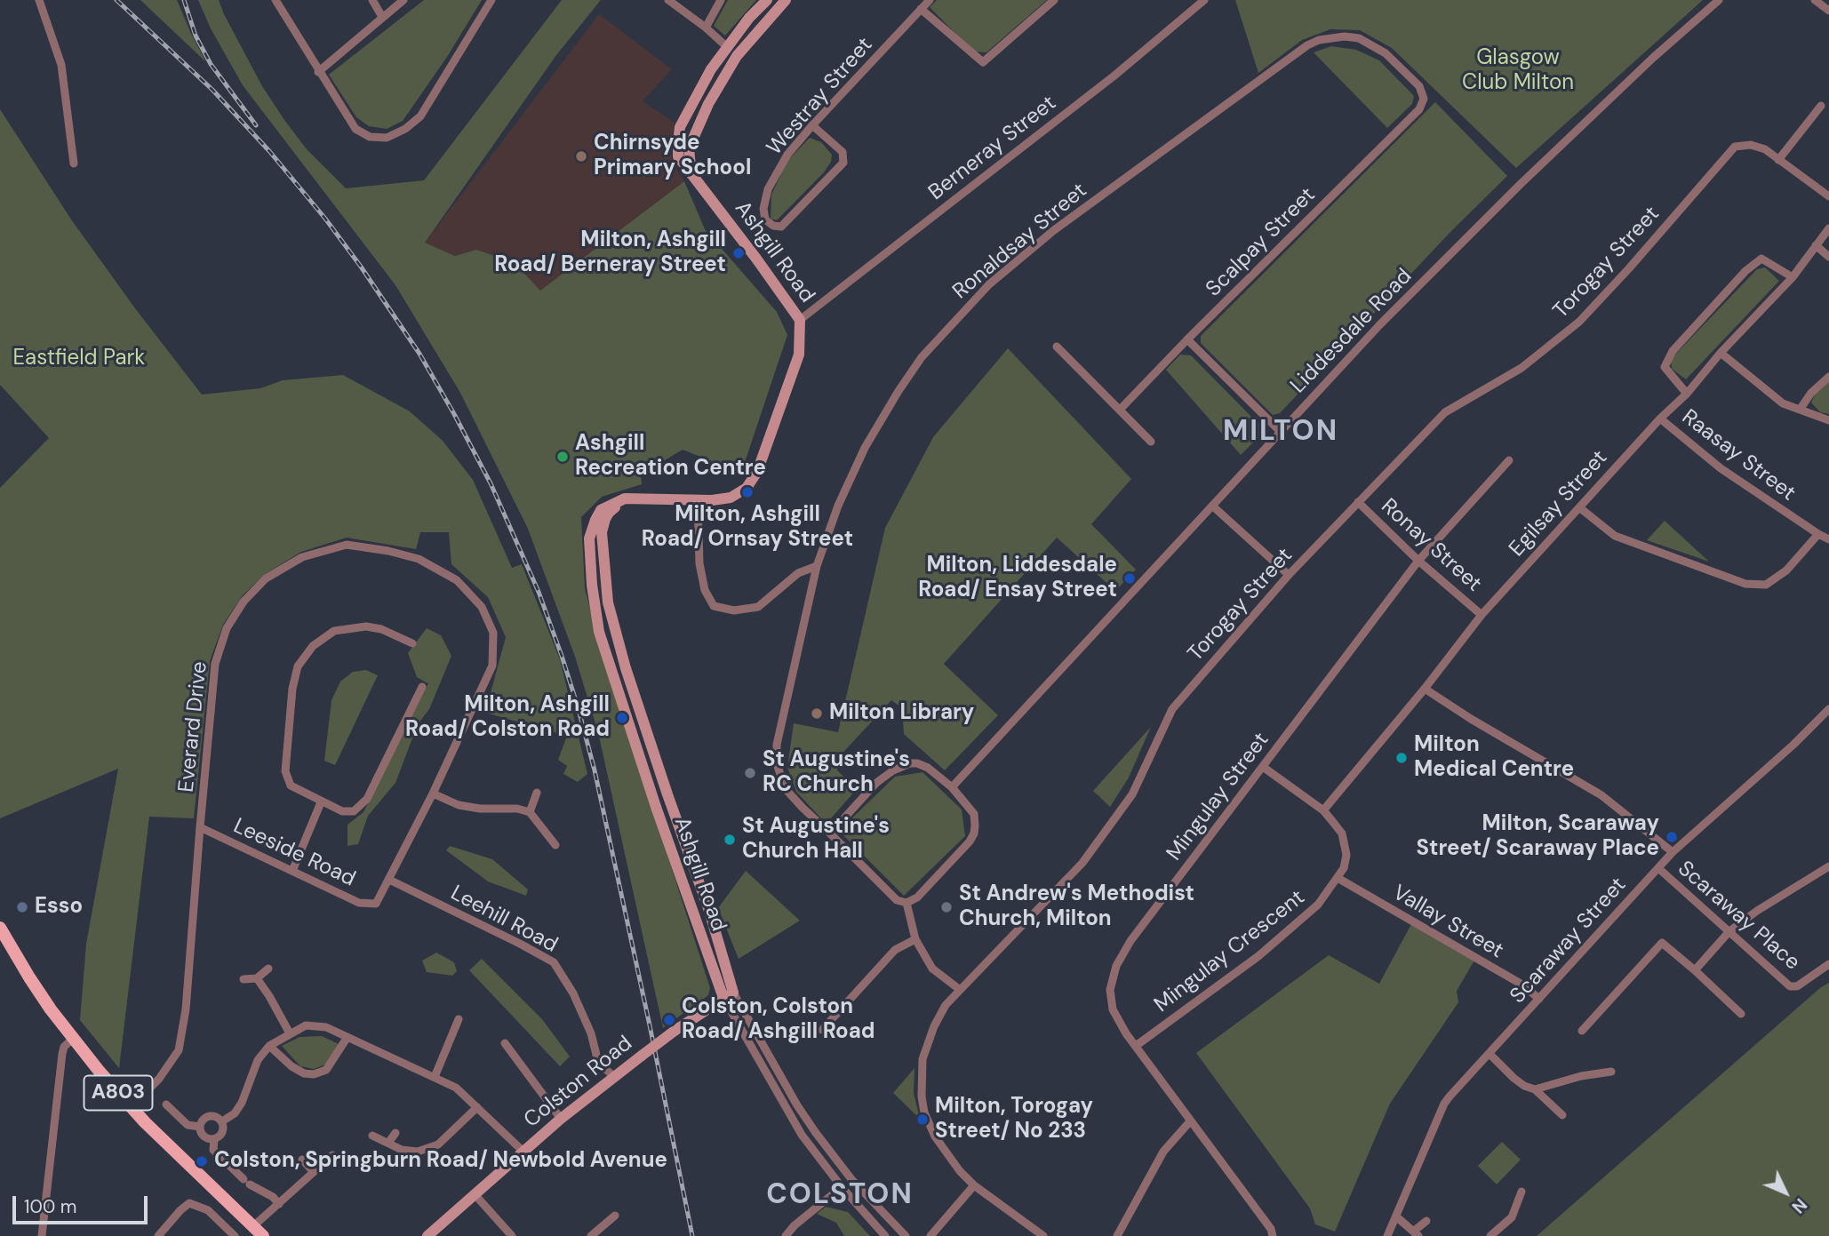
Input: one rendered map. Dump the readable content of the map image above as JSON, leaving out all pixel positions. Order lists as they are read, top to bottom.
{
  "streets": {
    "main road": ["A803"],
    "street": [
      "Westray Street",
      "Berneray Street",
      "Ronaldsay Street",
      "Scalpay Street",
      "Ashgill Road",
      "Torogay Street",
      "Liddesdale Road",
      "Raasay Street",
      "Egilsay Street",
      "Ronay Street",
      "Everard Drive",
      "Mingulay Street",
      "Leeside Road",
      "Scaraway Place",
      "Leehill Road",
      "Vallay Street",
      "Scaraway Street",
      "Mingulay Crescent",
      "Colston Road"
    ]
  },
  "crossings": [
    ["Berneray Street", "Ashgill Road"],
    ["Ronaldsay Street", "Scalpay Street"],
    ["Ronaldsay Street", "Liddesdale Road"],
    ["Ashgill Road", "Colston Road"],
    ["Torogay Street", "Ronay Street"],
    ["Raasay Street", "Egilsay Street"],
    ["Egilsay Street", "Ronay Street"],
    ["Egilsay Street", "Mingulay Crescent"],
    ["Ronay Street", "Mingulay Street"],
    ["Everard Drive", "Leeside Road"],
    ["Everard Drive", "Leehill Road"],
    ["Everard Drive", "A803"],
    ["Mingulay Street", "Mingulay Crescent"],
    ["Scaraway Place", "Scaraway Street"],
    ["Leehill Road", "Colston Road"],
    ["Vallay Street", "Scaraway Street"],
    ["Vallay Street", "Mingulay Crescent"]
  ],
  "districts": ["MILTON", "COLSTON"],
  "parks": ["Glasgow Club Milton", "Eastfield Park"],
  "places": [
    "Chirnsyde Primary School",
    "Milton, Ashgill Road/ Berneray Street",
    "Ashgill Recreation Centre",
    "Milton, Ashgill Road/ Ornsay Street",
    "Milton, Liddesdale Road/ Ensay Street",
    "Milton Library",
    "Milton, Ashgill Road/ Colston Road",
    "Milton Medical Centre",
    "St Augustine's RC Church",
    "Milton, Scaraway Street/ Scaraway Place",
    "St Augustine's Church Hall",
    "Esso",
    "St Andrew's Methodist Church, Milton",
    "Colston, Colston Road/ Ashgill Road",
    "Milton, Torogay Street/ No 233",
    "Colston, Springburn Road/ Newbold Avenue"
  ],
  "scale_bar": "100 m",
  "north": "bottom right"
}
